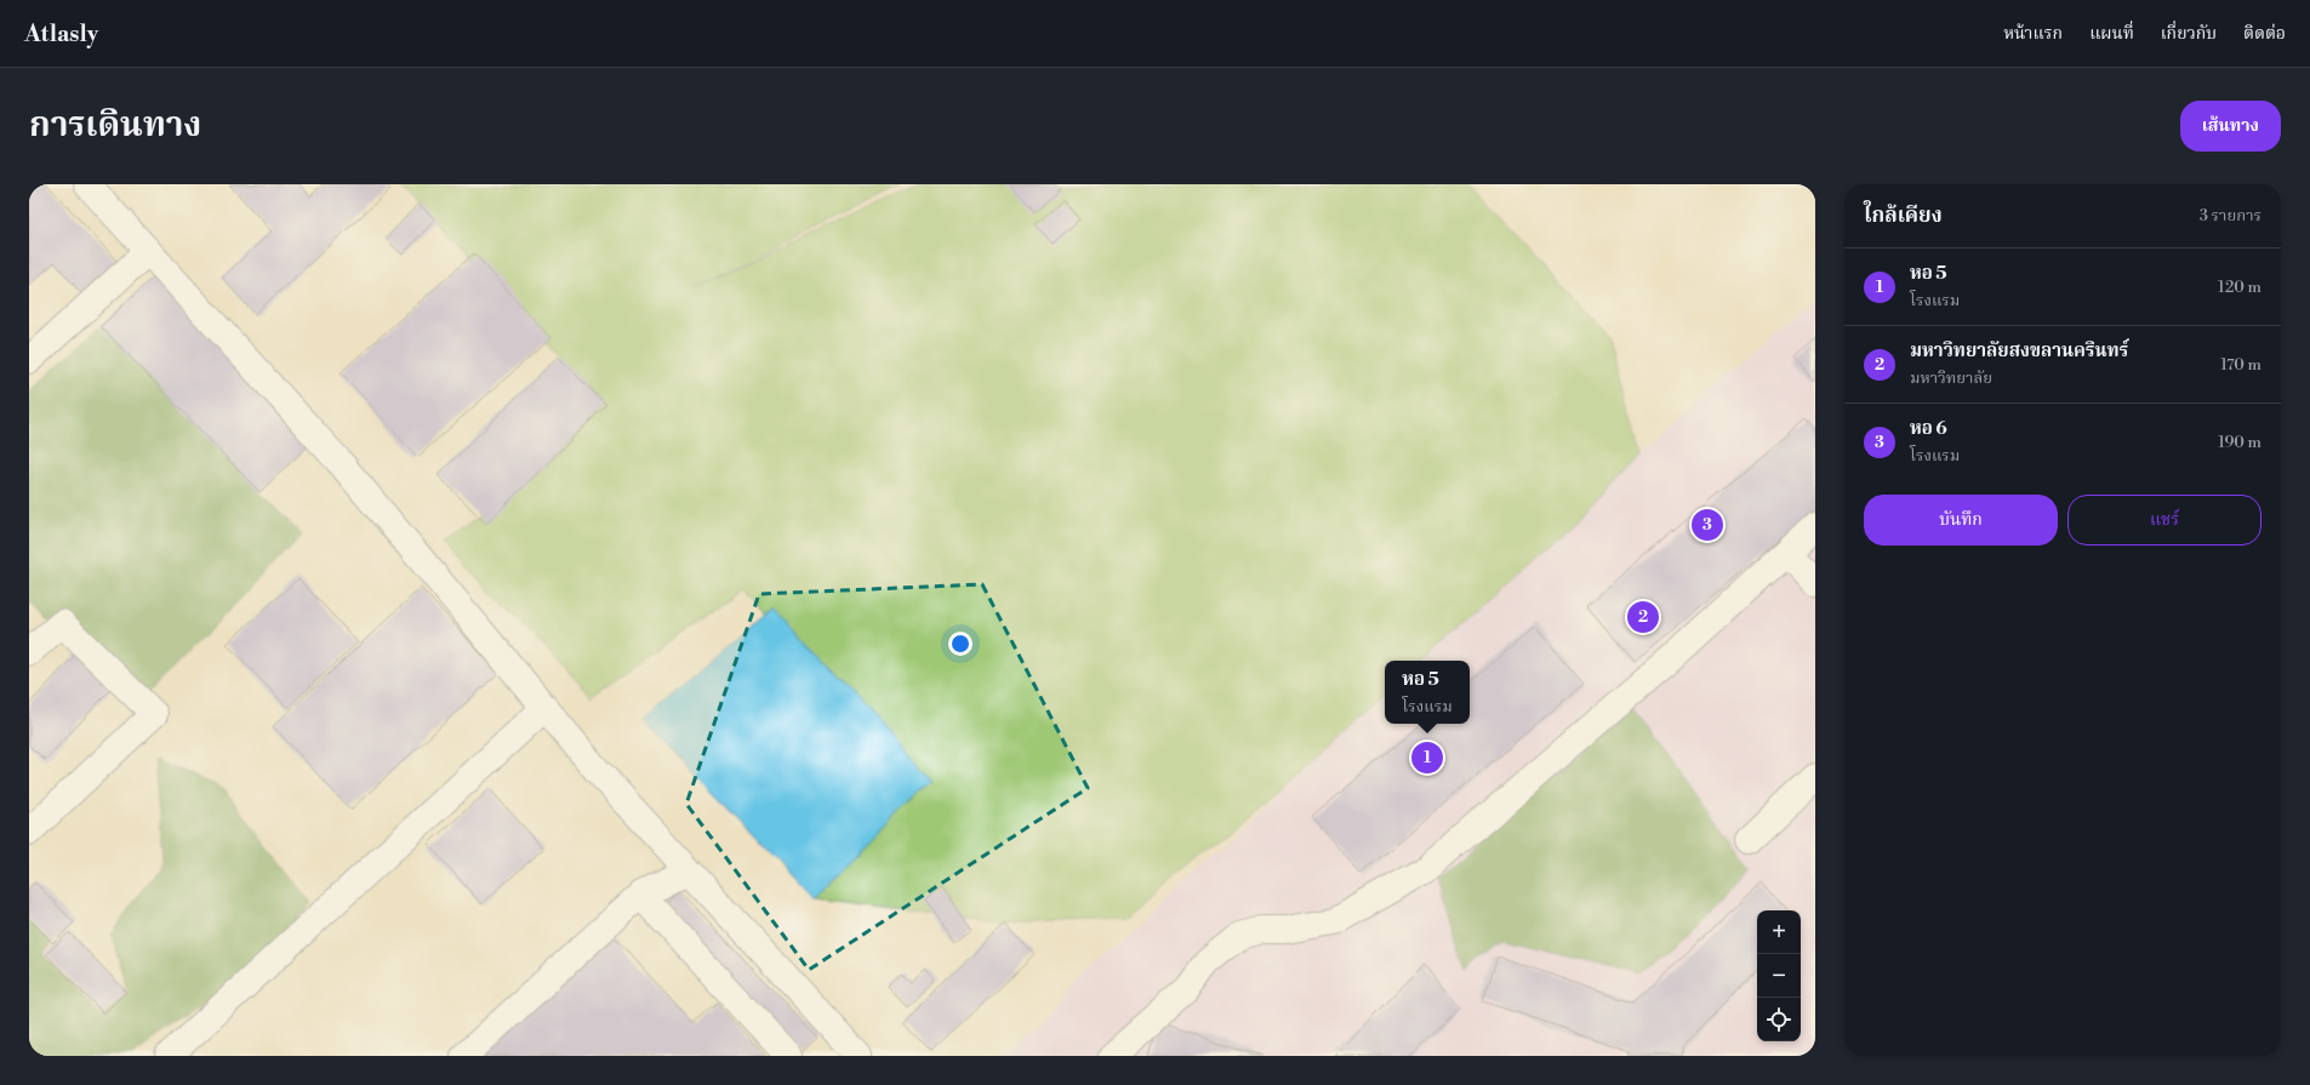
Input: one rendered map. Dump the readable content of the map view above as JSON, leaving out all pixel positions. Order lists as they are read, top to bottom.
{
  "page": {
    "header": "Atlasly",
    "nav": [
      "หน้าแรก",
      "แผนที่",
      "เกี่ยวกับ",
      "ติดต่อ"
    ],
    "title": "การเดินทาง",
    "buttons": [
      "เส้นทาง",
      ["บันทึก", "แชร์"]
    ],
    "heading": ["ใกล้เคียง", "3 รายการ"],
    "list": [
      {
        "mark": "1",
        "name": "หอ 5",
        "note": "โรงแรม",
        "value": "120 m"
      },
      {
        "mark": "2",
        "name": "มหาวิทยาลัยสงขลานครินทร์",
        "note": "มหาวิทยาลัย",
        "value": "170 m"
      },
      {
        "mark": "3",
        "name": "หอ 6",
        "note": "โรงแรม",
        "value": "190 m"
      }
    ],
    "pins": ["3", "2", "1"],
    "popup": ["หอ 5", "โรงแรม"],
    "map_buttons": ["+", "−"]
  }
}
